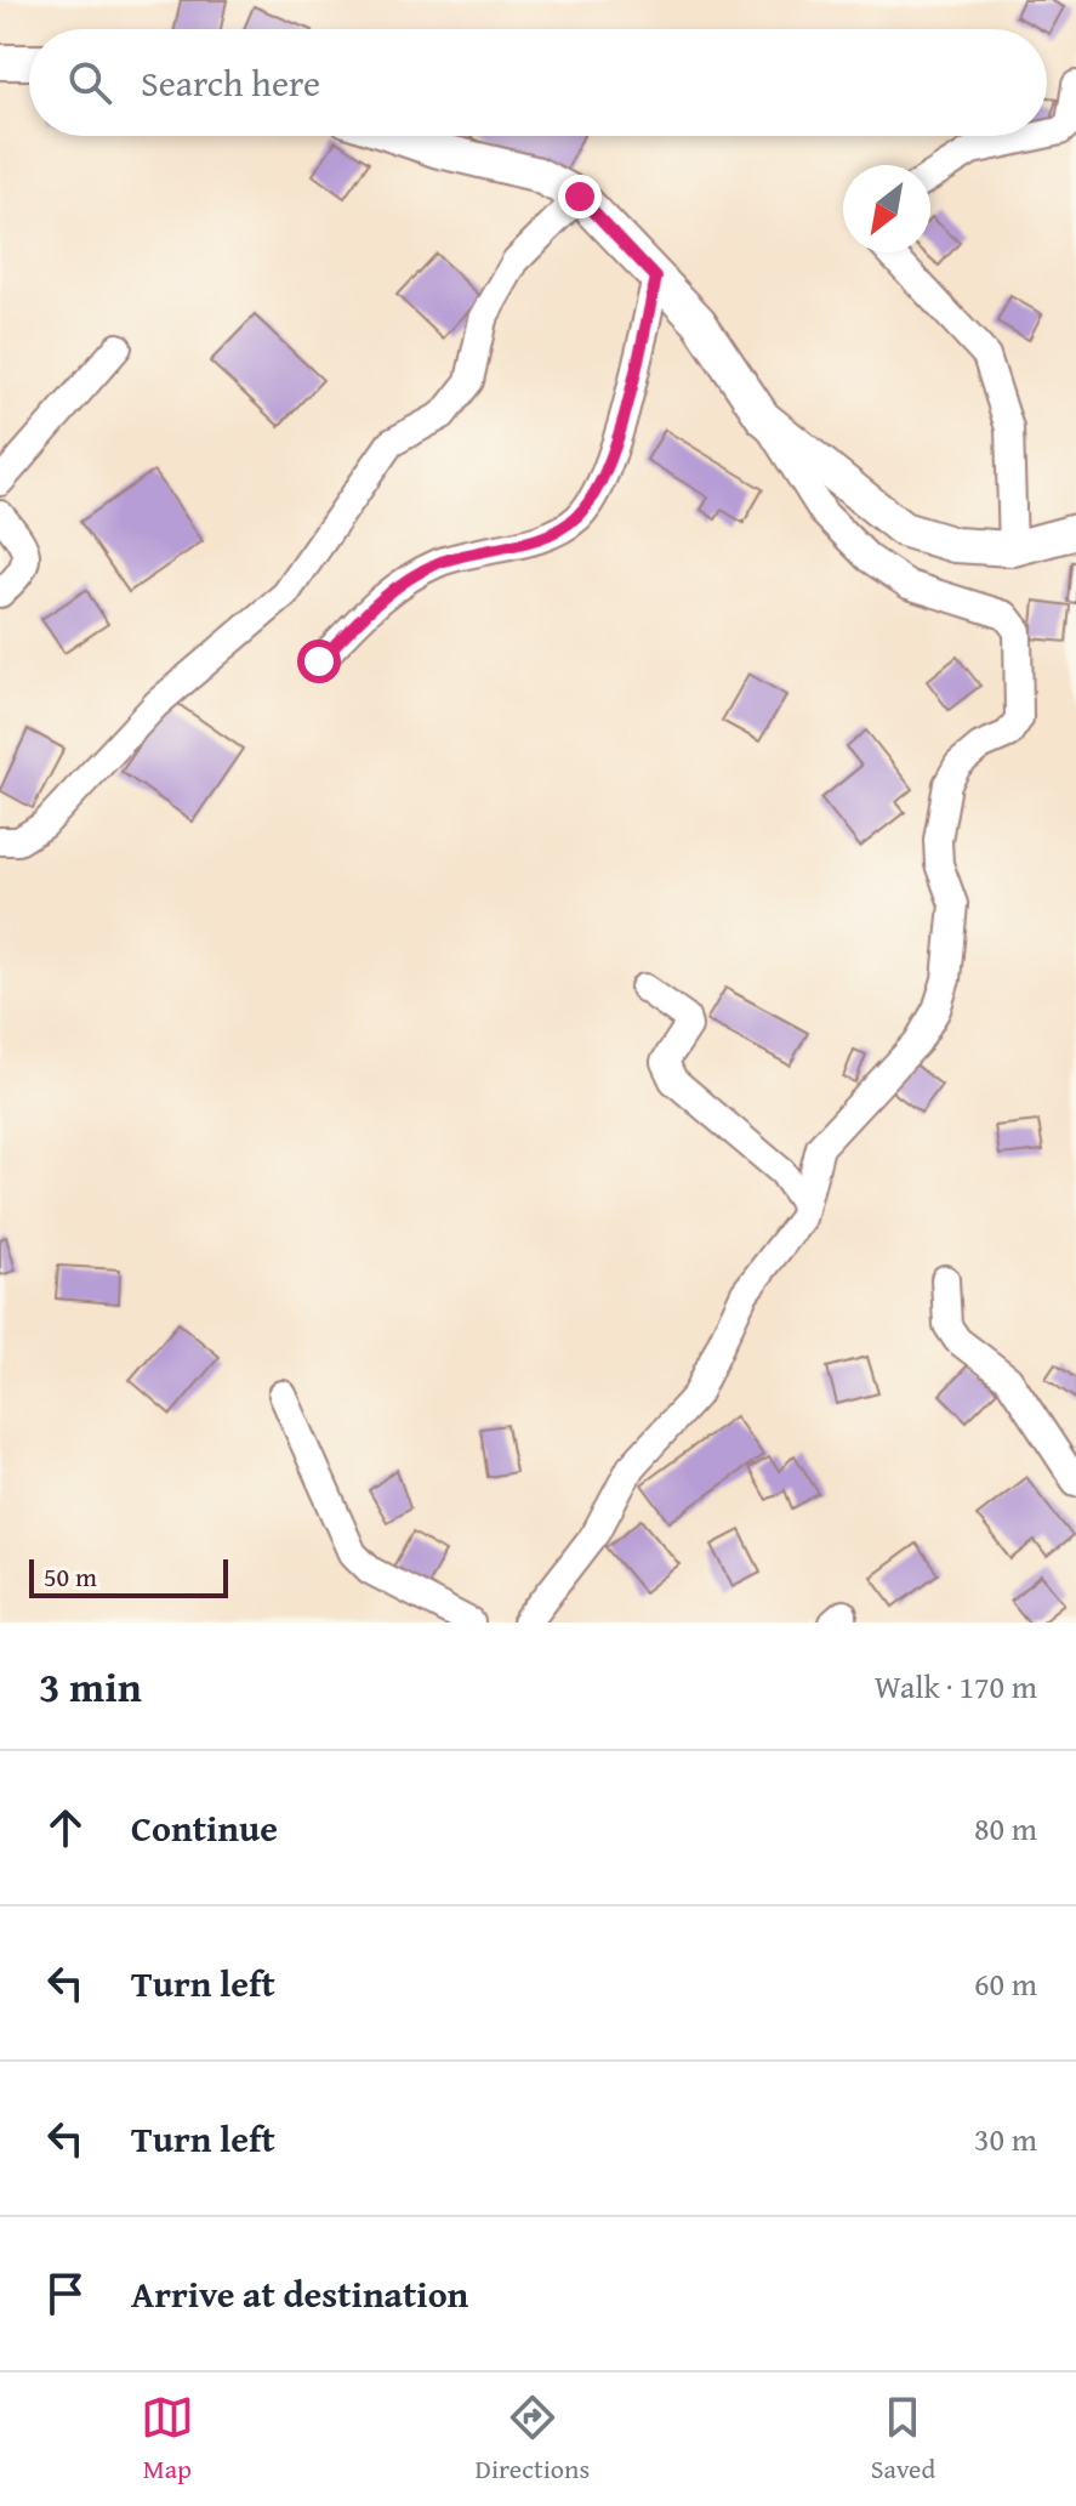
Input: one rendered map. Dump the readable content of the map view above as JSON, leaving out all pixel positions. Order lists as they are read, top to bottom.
{
  "scale_bar": "50 m",
  "north": "bottom left",
  "page": {
    "search": "Search here",
    "scale": "50 m",
    "heading": ["3 min", "Walk · 170 m"],
    "list": [
      ["Continue", "80 m"],
      ["Turn left", "60 m"],
      ["Turn left", "30 m"],
      "Arrive at destination"
    ],
    "nav": ["Map", "Directions", "Saved"]
  }
}
